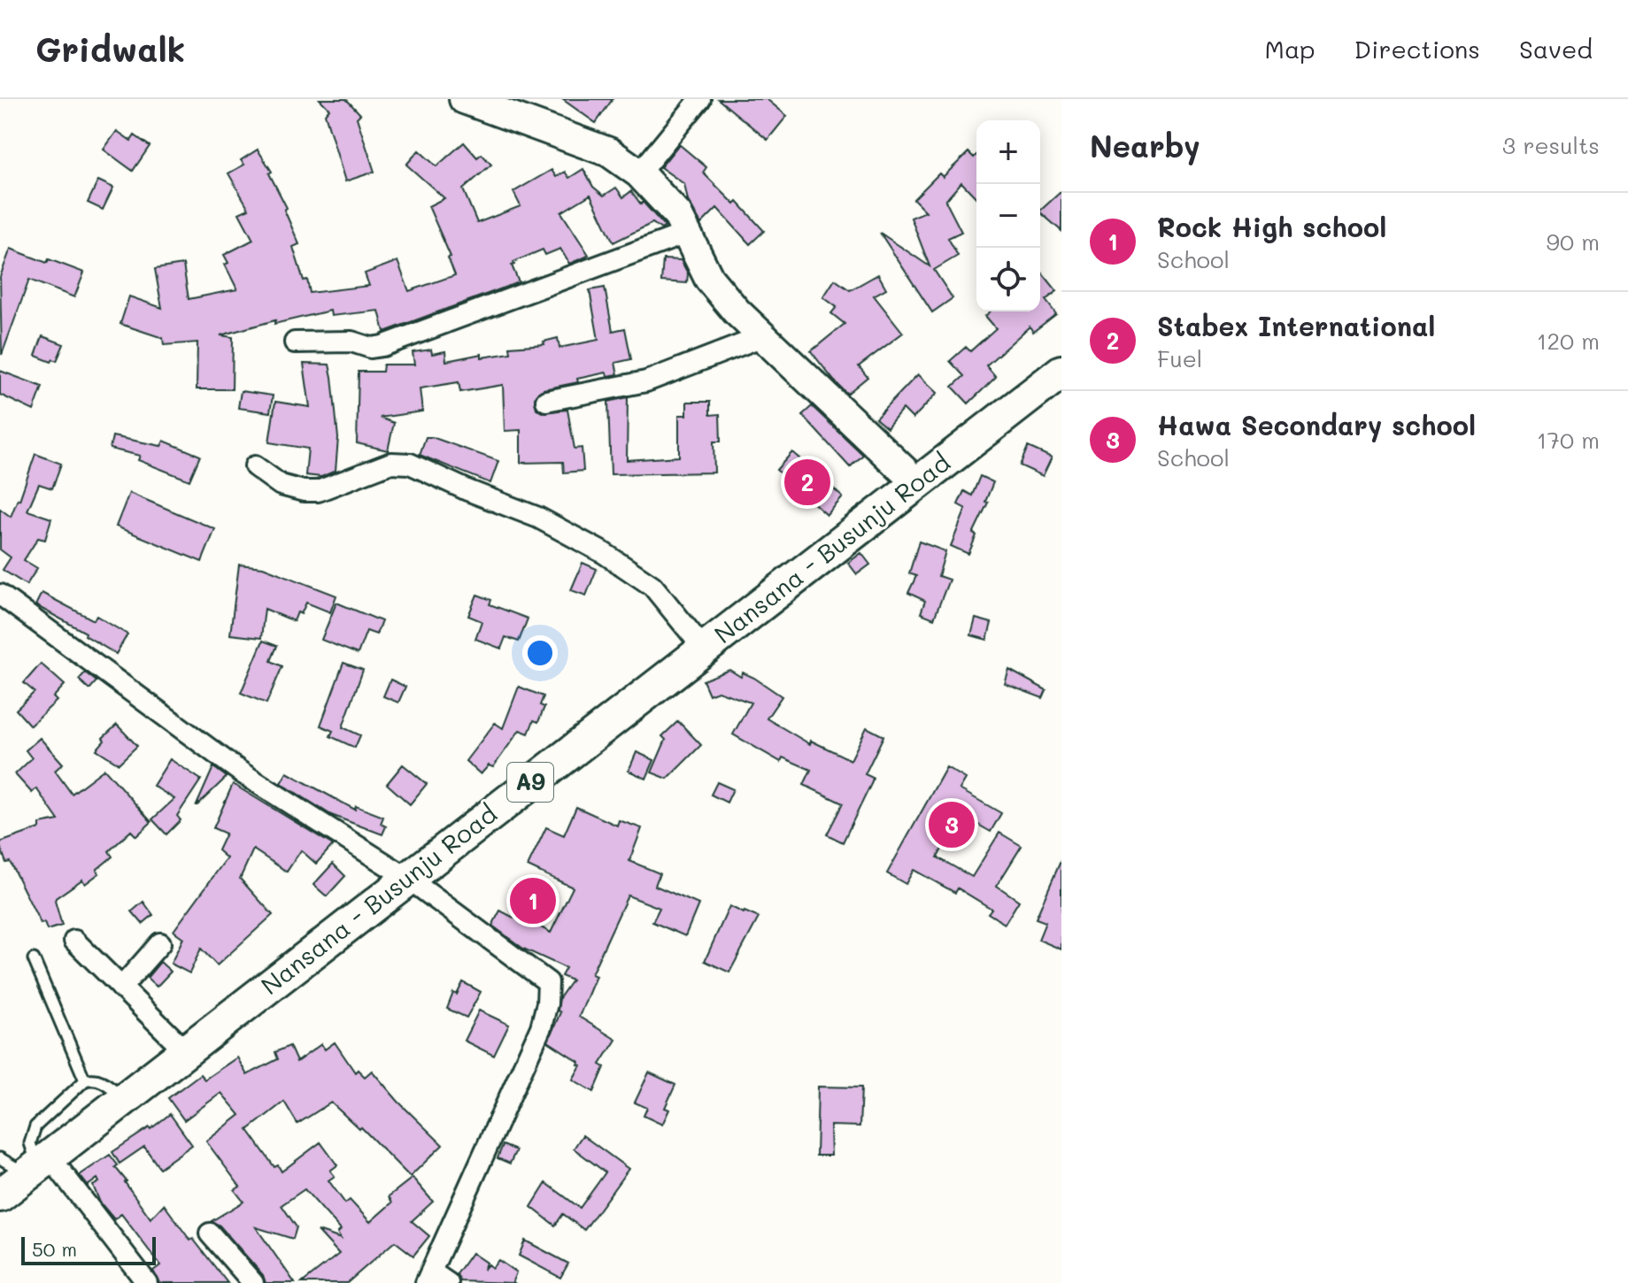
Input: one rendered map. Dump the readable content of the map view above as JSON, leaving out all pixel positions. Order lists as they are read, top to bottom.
{
  "streets": {
    "main road": ["Nansana - Busunju Road", "A9"]
  },
  "scale_bar": "50 m",
  "page": {
    "header": "Gridwalk",
    "nav": ["Map", "Directions", "Saved"],
    "heading": ["Nearby", "3 results"],
    "map_buttons": ["+", "−"],
    "list": [
      {
        "mark": "1",
        "name": "Rock High school",
        "note": "School",
        "value": "90 m"
      },
      {
        "mark": "2",
        "name": "Stabex International",
        "note": "Fuel",
        "value": "120 m"
      },
      {
        "mark": "3",
        "name": "Hawa Secondary school",
        "note": "School",
        "value": "170 m"
      }
    ],
    "pins": ["2", "3", "1"],
    "scale": "50 m"
  }
}
